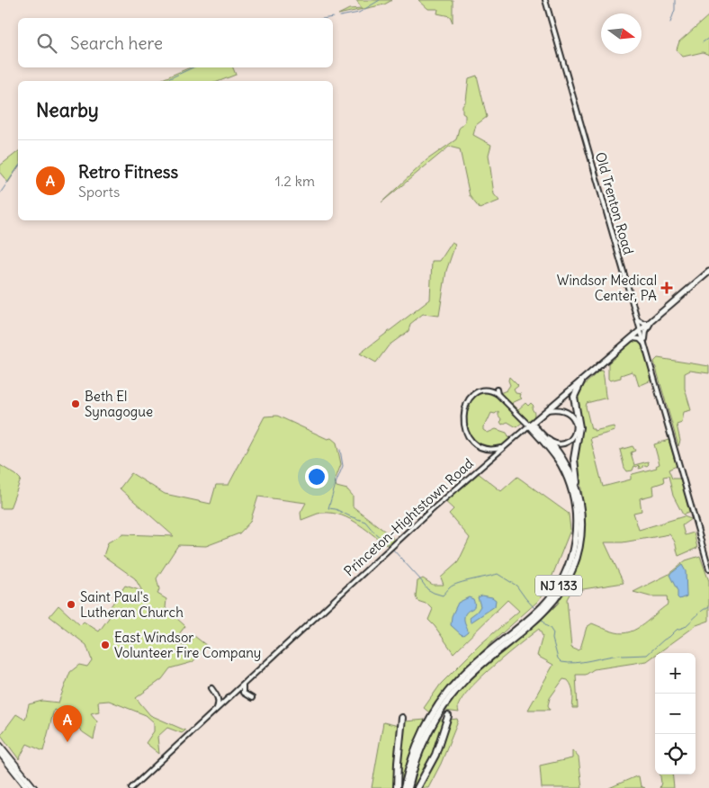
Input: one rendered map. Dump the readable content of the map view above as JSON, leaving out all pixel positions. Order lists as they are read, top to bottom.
{
  "streets": {
    "highway": ["NJ 133"],
    "main road": ["Old Trenton Road", "Princeton-Hightstown Road"]
  },
  "crossings": [
    ["Old Trenton Road", "Princeton-Hightstown Road"],
    ["Princeton-Hightstown Road", "NJ 133"]
  ],
  "places": {
    "health": ["Windsor Medical Center, PA"],
    "other": ["Beth El Synagogue", "Saint Paul's Lutheran Church", "East Windsor Volunteer Fire Company"]
  },
  "north": "right",
  "page": {
    "search": "Search here",
    "heading": "Nearby",
    "list": [
      {
        "mark": "A",
        "name": "Retro Fitness",
        "note": "Sports",
        "value": "1.2 km"
      }
    ],
    "map_buttons": ["+", "−"],
    "pins": "A"
  }
}
